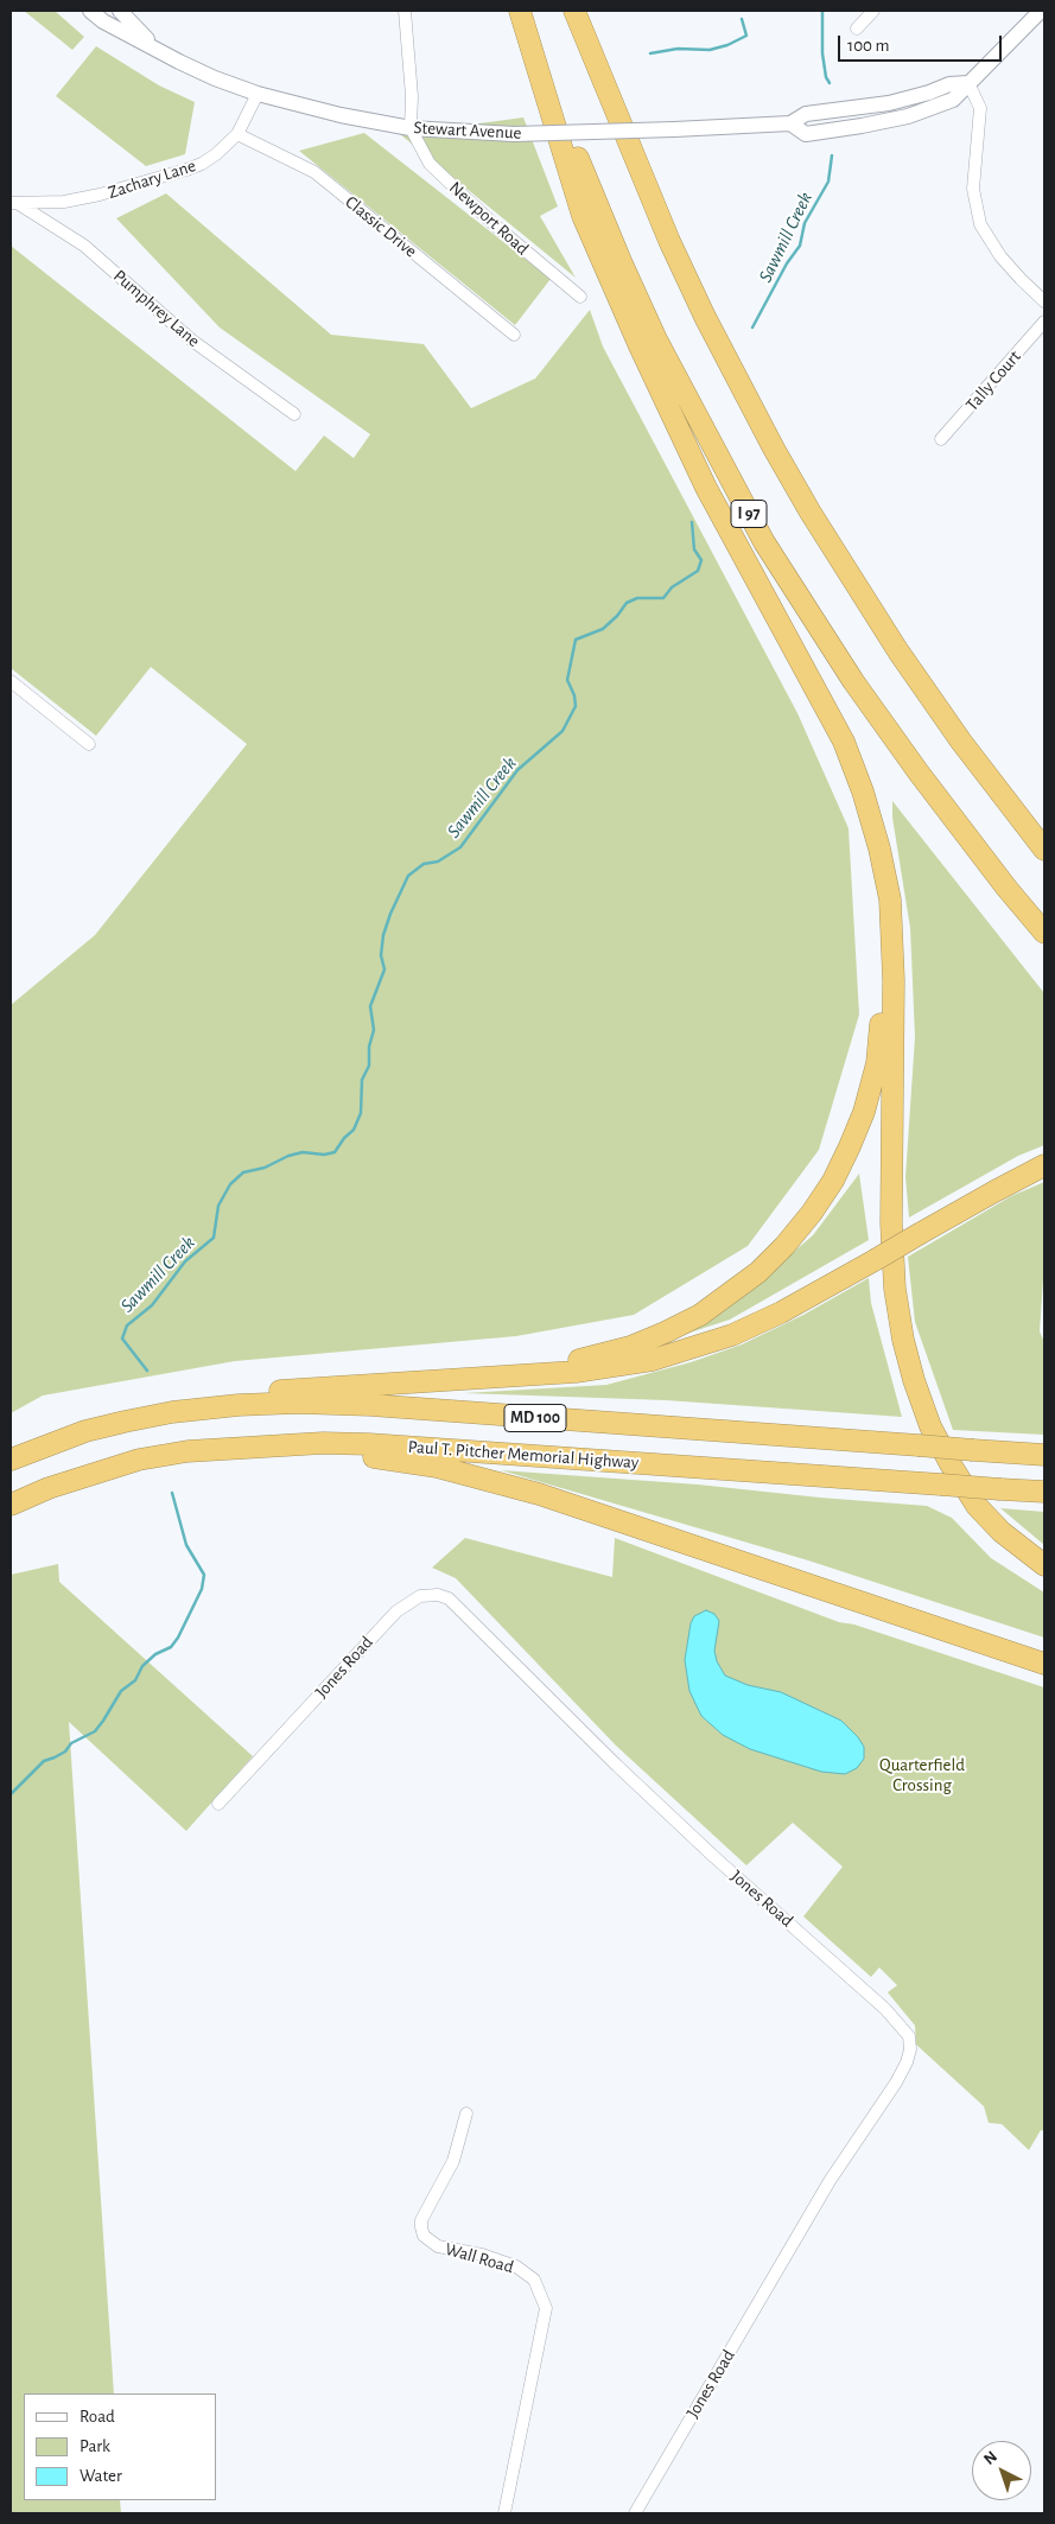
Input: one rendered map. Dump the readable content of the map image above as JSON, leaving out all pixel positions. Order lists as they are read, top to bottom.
{
  "streets": {
    "highway": ["I 97", "MD 100", "Paul T. Pitcher Memorial Highway"],
    "street": [
      "Stewart Avenue",
      "Zachary Lane",
      "Newport Road",
      "Classic Drive",
      "Pumphrey Lane",
      "Tally Court",
      "Jones Road",
      "Wall Road"
    ]
  },
  "crossings": [
    ["Stewart Avenue", "Zachary Lane"],
    ["Stewart Avenue", "Newport Road"],
    ["Zachary Lane", "Classic Drive"],
    ["Zachary Lane", "Pumphrey Lane"]
  ],
  "water": ["Sawmill Creek"],
  "parks": ["Quarterfield Crossing"],
  "legend": ["Road", "Park", "Water"],
  "scale_bar": "100 m",
  "north": "top left"
}
